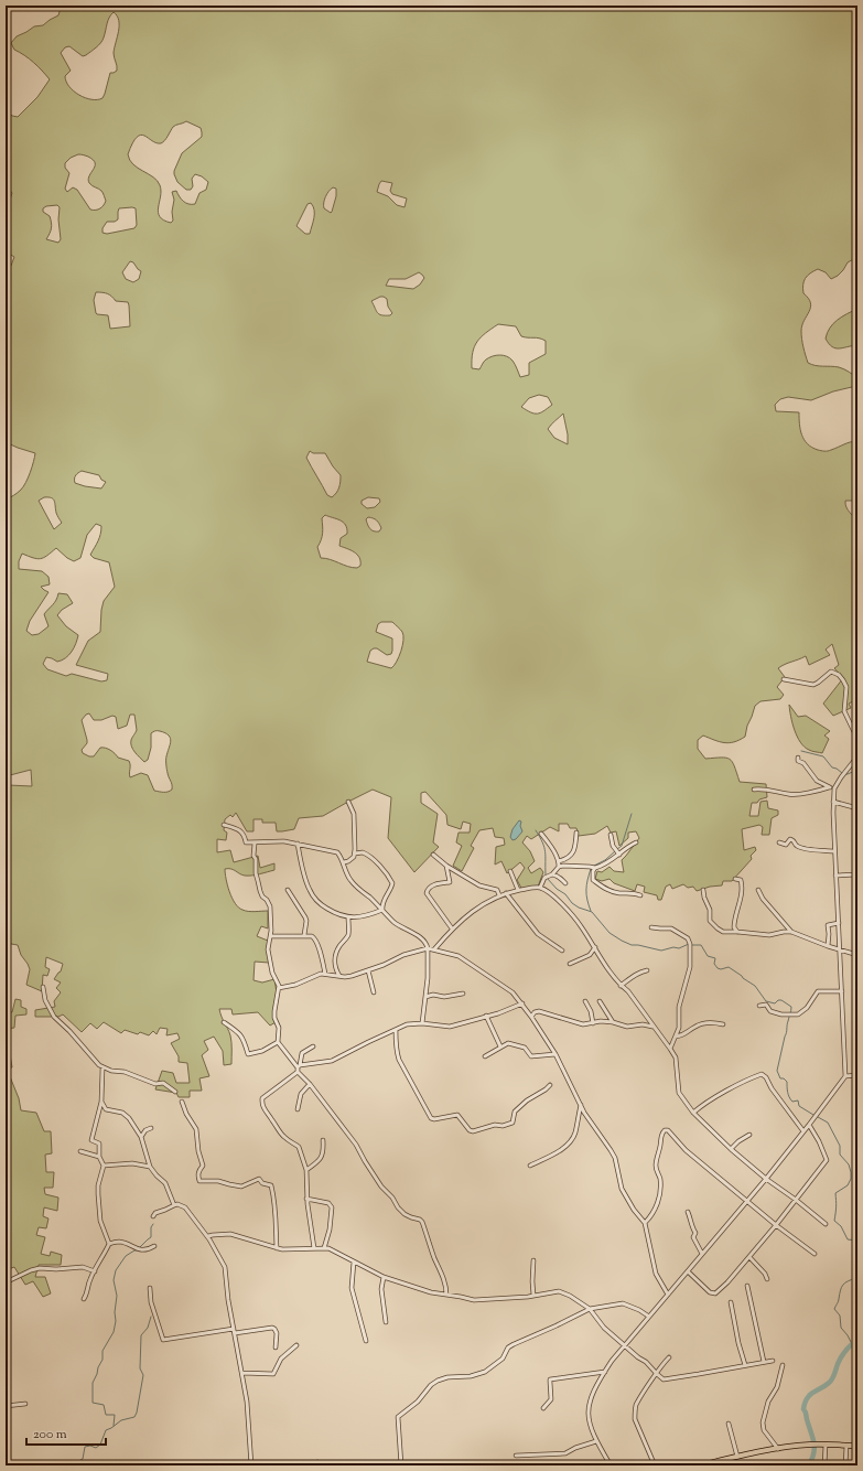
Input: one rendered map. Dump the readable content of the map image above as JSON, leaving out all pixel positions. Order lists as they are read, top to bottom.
{
  "scale_bar": "200 m"
}
